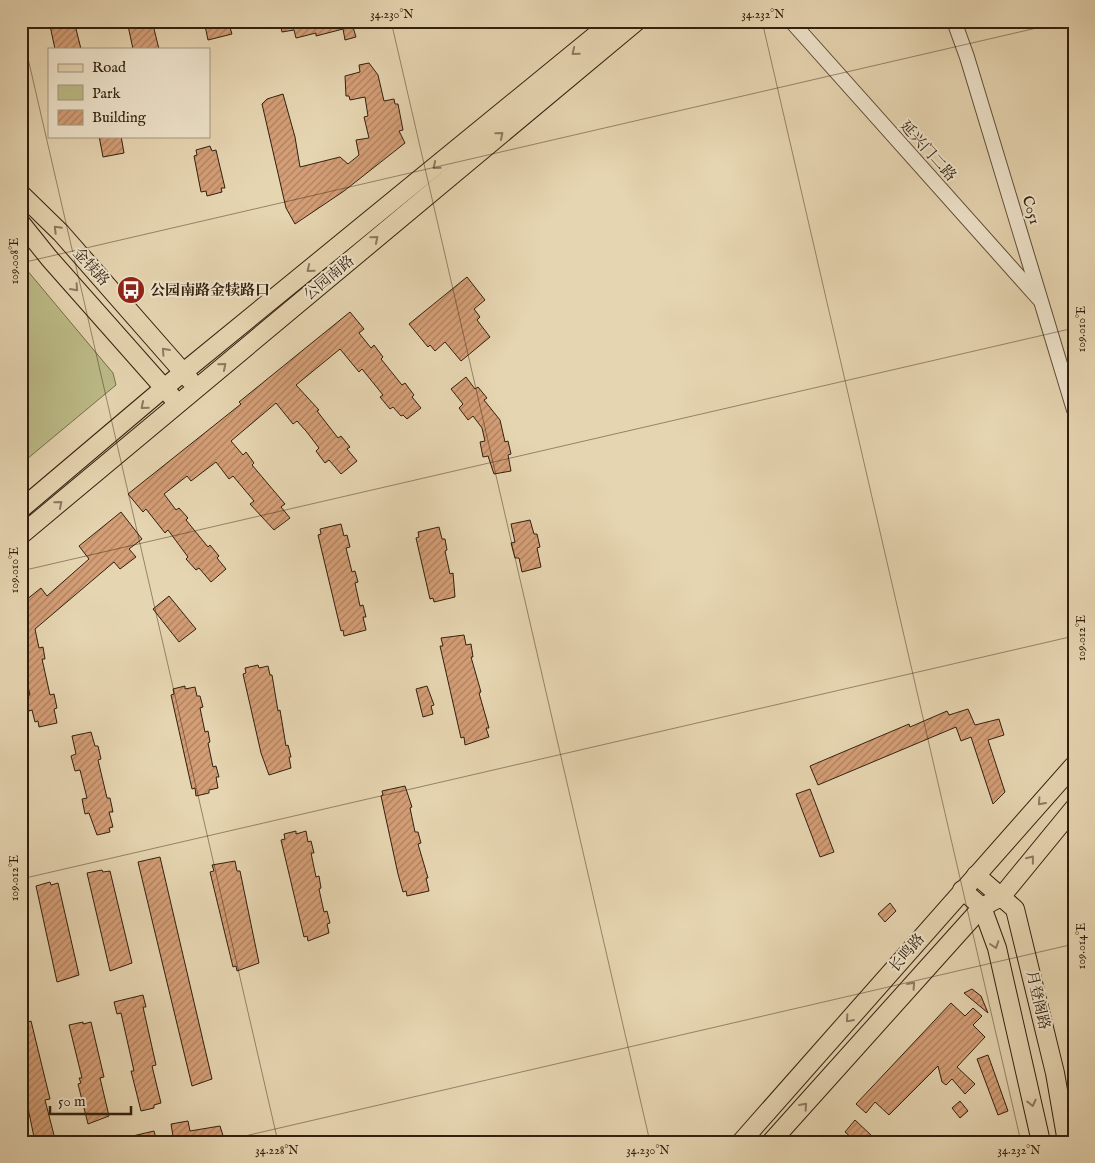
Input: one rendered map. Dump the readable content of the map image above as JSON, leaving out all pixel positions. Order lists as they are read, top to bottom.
{
  "streets": {
    "main road": [
      "金犊路",
      "公园南路",
      "长鸣路",
      "月登阁路"
    ],
    "street": ["延兴门二路", "C051"]
  },
  "crossings": [
    ["延兴门二路", "C051"],
    ["金犊路", "公园南路"],
    ["长鸣路", "月登阁路"]
  ],
  "places": {
    "bus stop": ["公园南路金犊路口"]
  },
  "legend": ["Road", "Park", "Building"],
  "scale_bar": "50 m",
  "coordinates": [
    "34.230°N",
    "34.232°N",
    "109.008°E",
    "109.010°E",
    "109.012°E",
    "109.014°E",
    "34.228°N"
  ]
}
